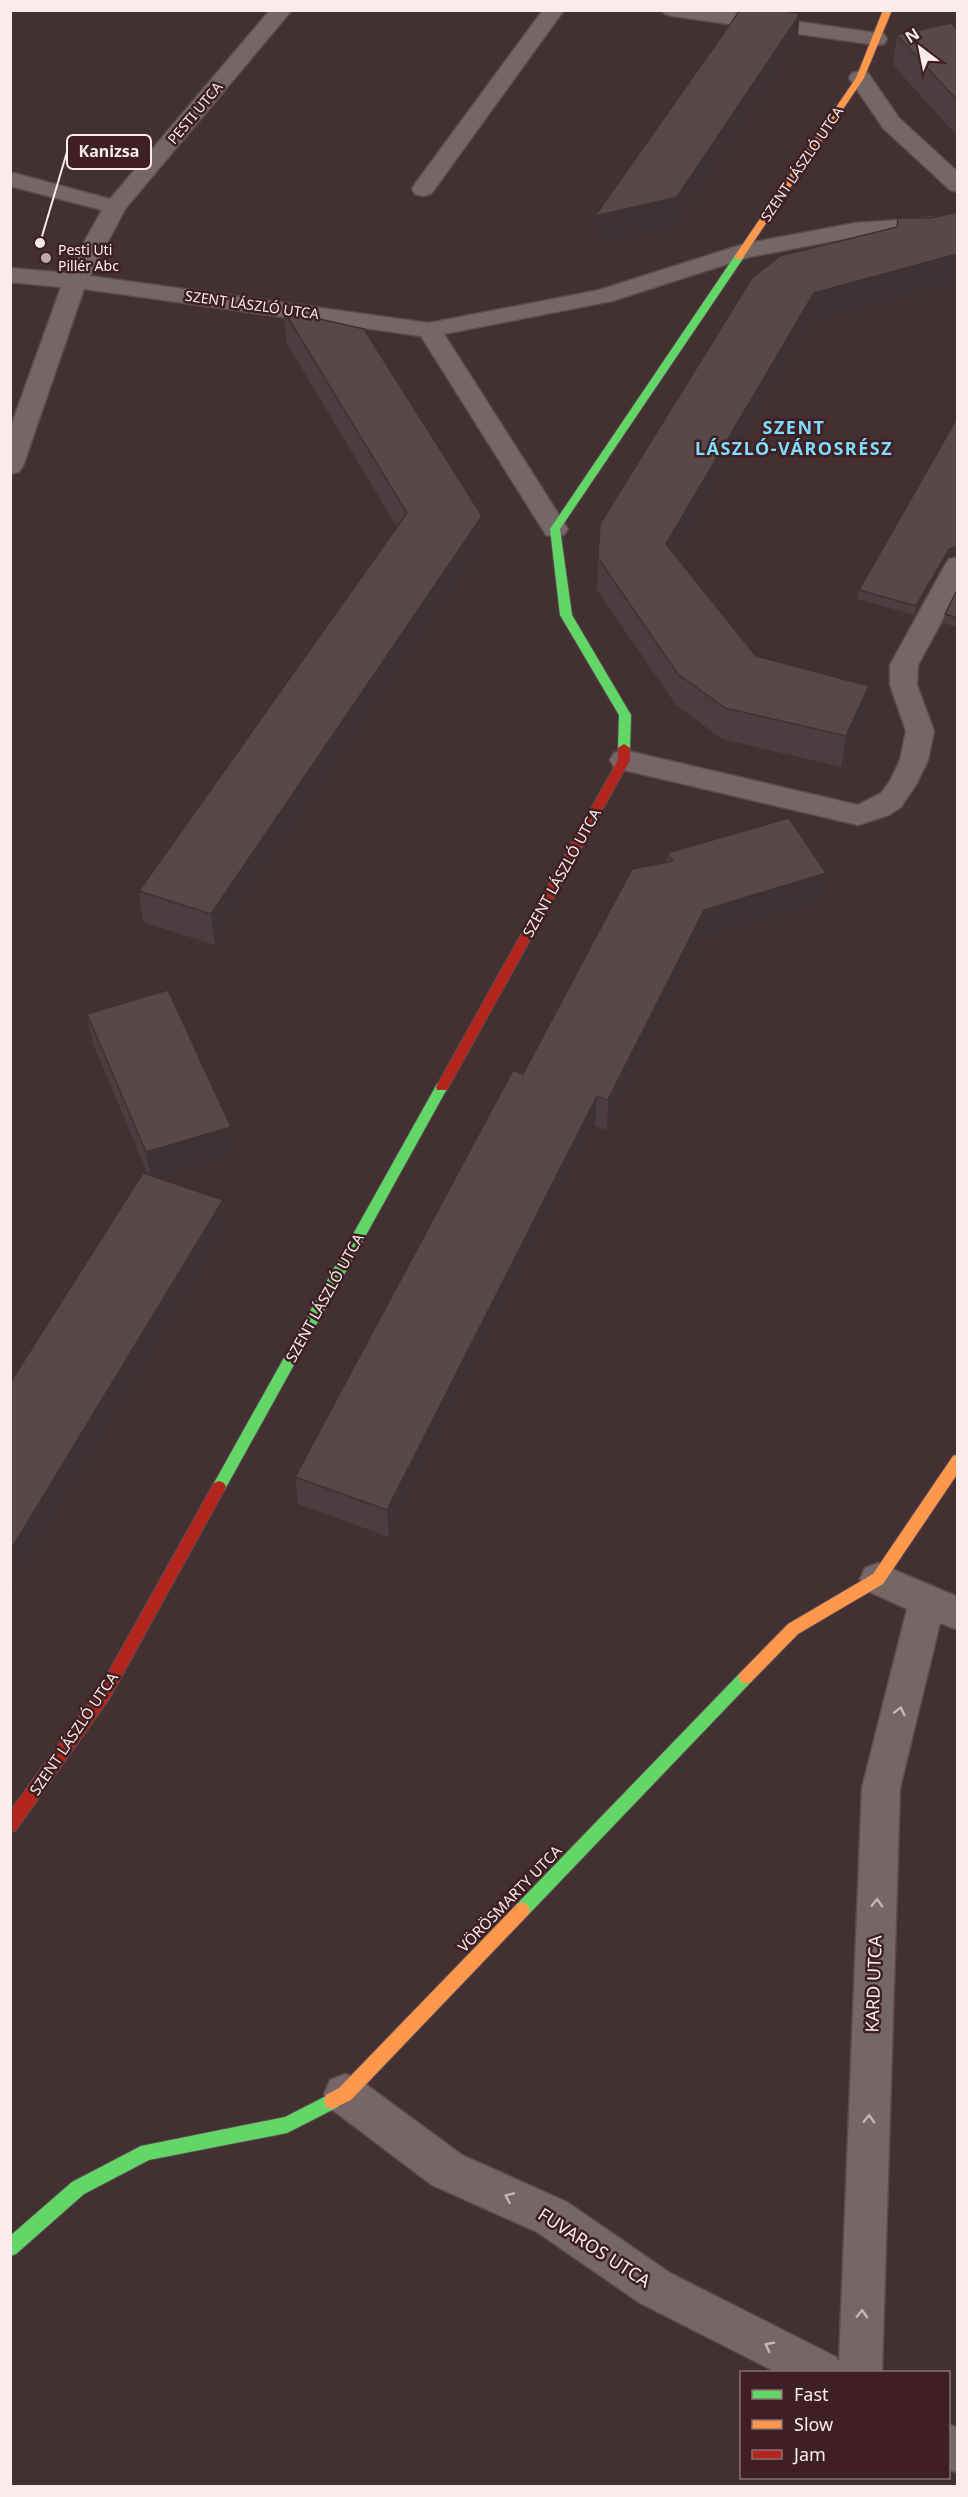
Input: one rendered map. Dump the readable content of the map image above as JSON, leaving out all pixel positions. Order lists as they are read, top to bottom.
{
  "streets": {
    "street": [
      "PESTI UTCA",
      "SZENT LÁSZLÓ UTCA",
      "VÖRÖSMARTY UTCA",
      "KARD UTCA",
      "FUVAROS UTCA"
    ]
  },
  "crossings": [
    ["PESTI UTCA", "SZENT LÁSZLÓ UTCA"],
    ["VÖRÖSMARTY UTCA", "FUVAROS UTCA"]
  ],
  "one_way": ["KARD UTCA", "FUVAROS UTCA"],
  "districts": ["SZENT LÁSZLÓ-VÁROSRÉSZ"],
  "places": ["Kanizsa", "Pesti Uti Pillér Abc"],
  "legend": ["Fast", "Slow", "Jam"],
  "north": "top left"
}
